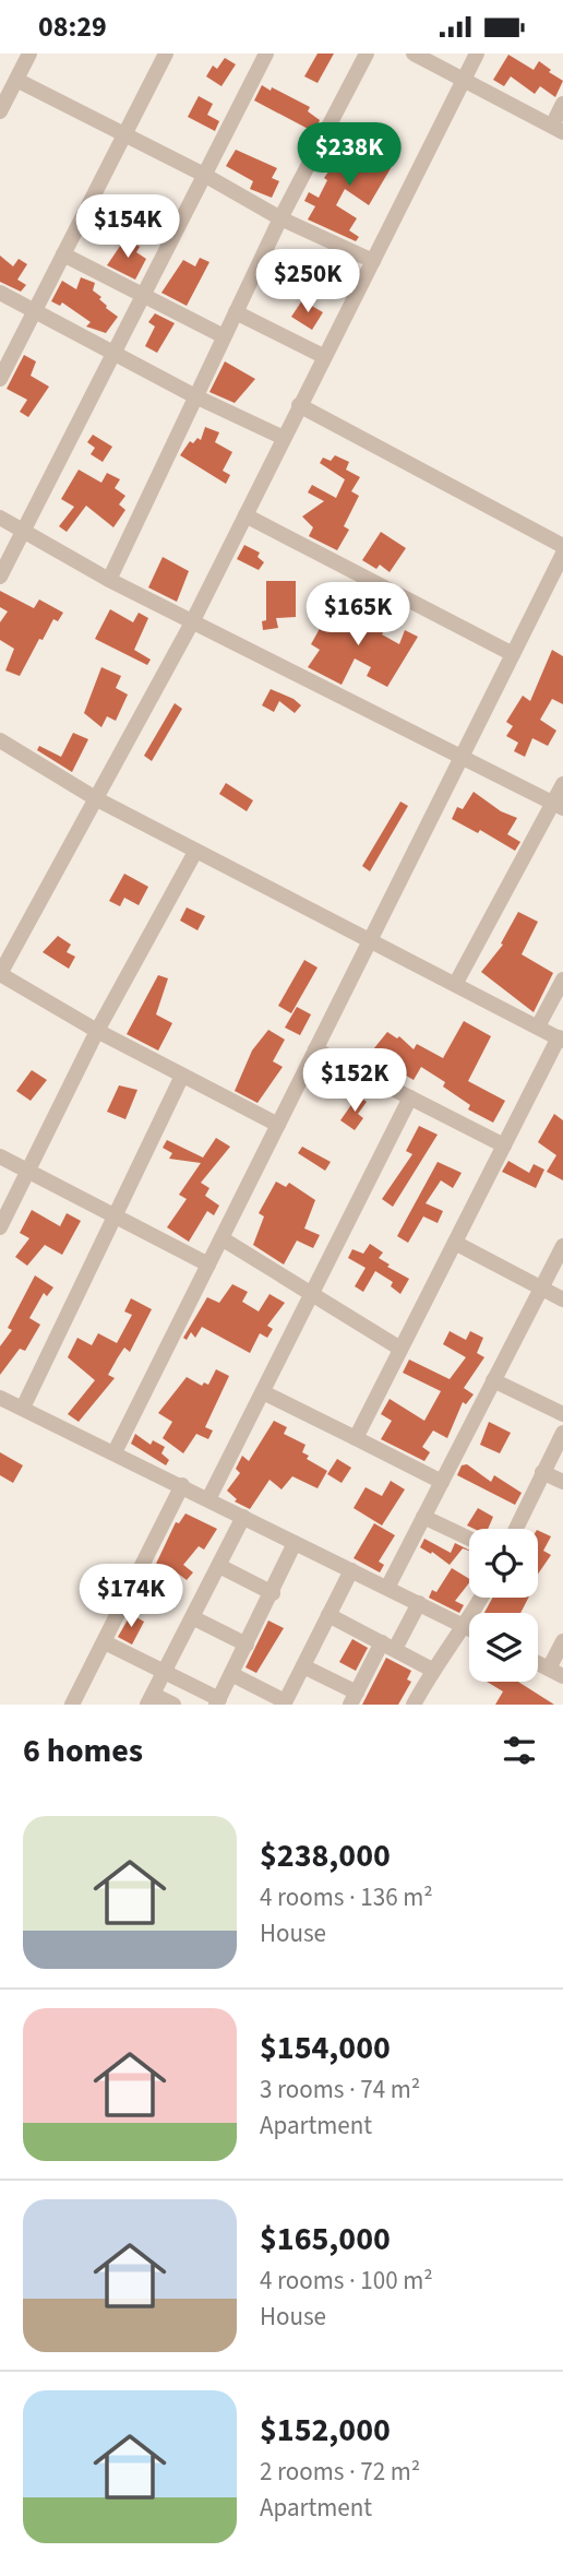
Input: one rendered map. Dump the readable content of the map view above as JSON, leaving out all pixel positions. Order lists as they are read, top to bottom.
{
  "page": {
    "status": "08:29",
    "price": [
      "$238K",
      "$154K",
      "$250K",
      "$165K",
      "$152K",
      "$174K"
    ],
    "heading": "6 homes",
    "list": [
      {
        "name": "$238,000",
        "note": "4 rooms · 136 m² · House"
      },
      {
        "name": "$154,000",
        "note": "3 rooms · 74 m² · Apartment"
      },
      {
        "name": "$165,000",
        "note": "4 rooms · 100 m² · House"
      },
      {
        "name": "$152,000",
        "note": "2 rooms · 72 m² · Apartment"
      }
    ]
  }
}
